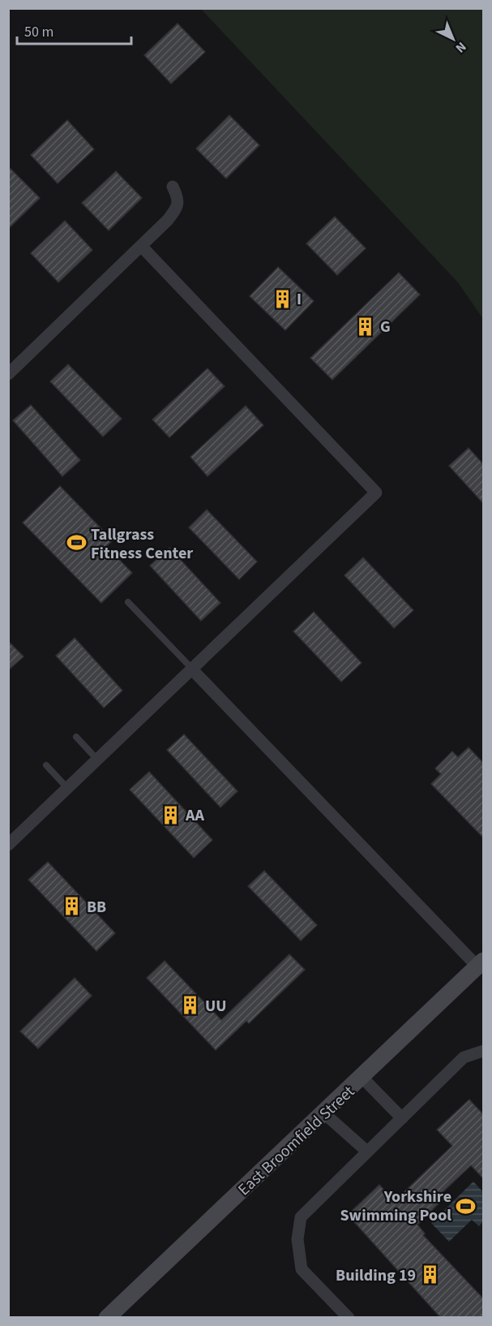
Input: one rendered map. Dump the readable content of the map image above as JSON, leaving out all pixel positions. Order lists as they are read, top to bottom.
{
  "streets": {
    "main road": ["East Broomfield Street"]
  },
  "places": {
    "building": [
      "I",
      "G",
      "AA",
      "BB",
      "UU",
      "Building 19"
    ],
    "sports": ["Tallgrass Fitness Center", "Yorkshire Swimming Pool"]
  },
  "scale_bar": "50 m",
  "north": "bottom right"
}
